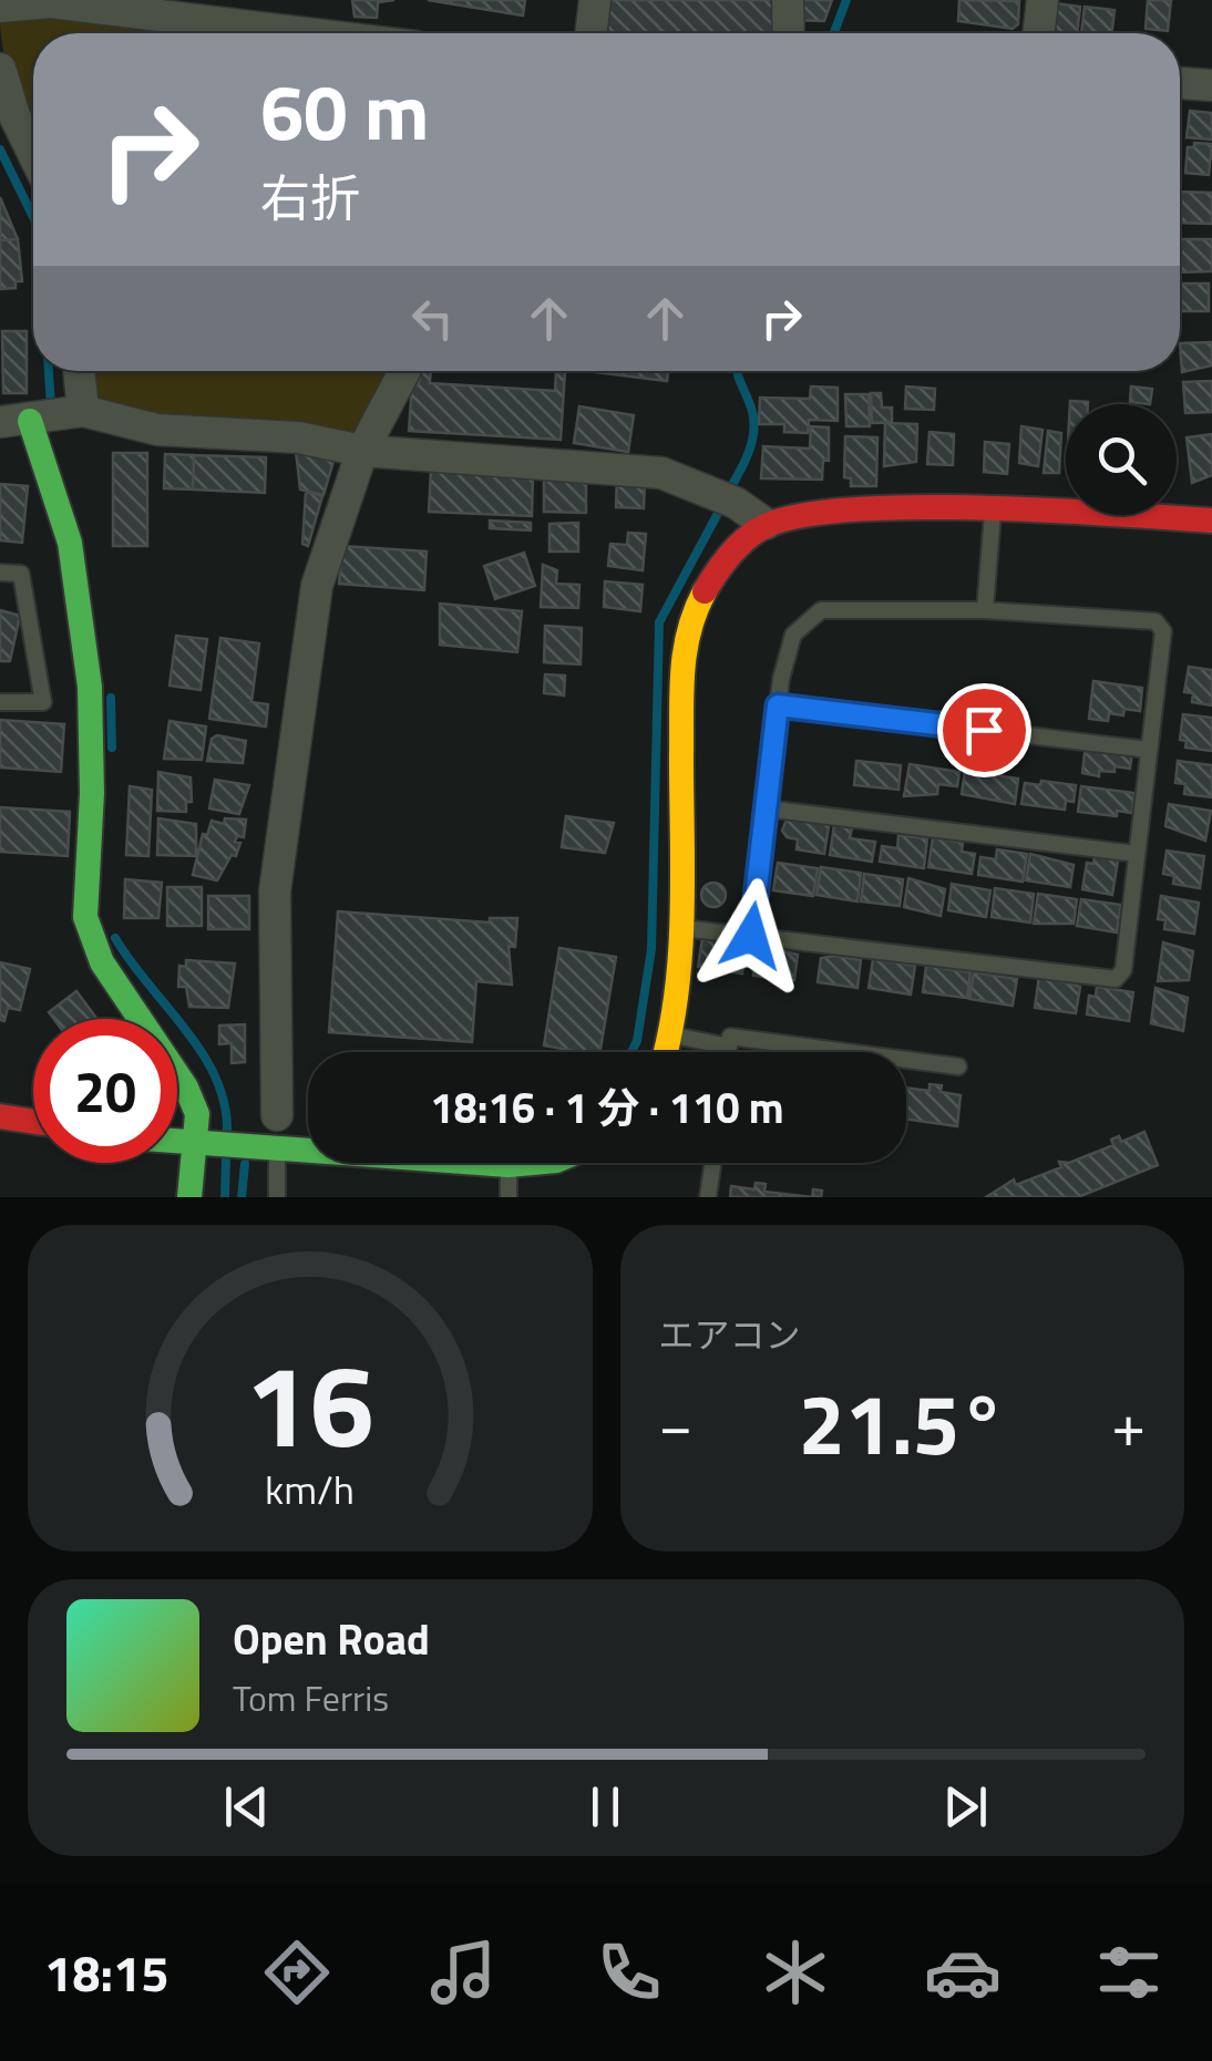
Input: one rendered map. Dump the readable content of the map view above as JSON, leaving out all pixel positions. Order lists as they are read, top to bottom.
{
  "page": {
    "turn": ["60 m", "右折"],
    "limit": "20",
    "trip": "18:16 · 1 分 · 110 m",
    "tile": "エアコン",
    "heat": ["−", "21.5°", "+"],
    "song": ["Open Road", "Tom Ferris"],
    "tabs": "18:15",
    "gauge": ["16", "km/h"]
  }
}
